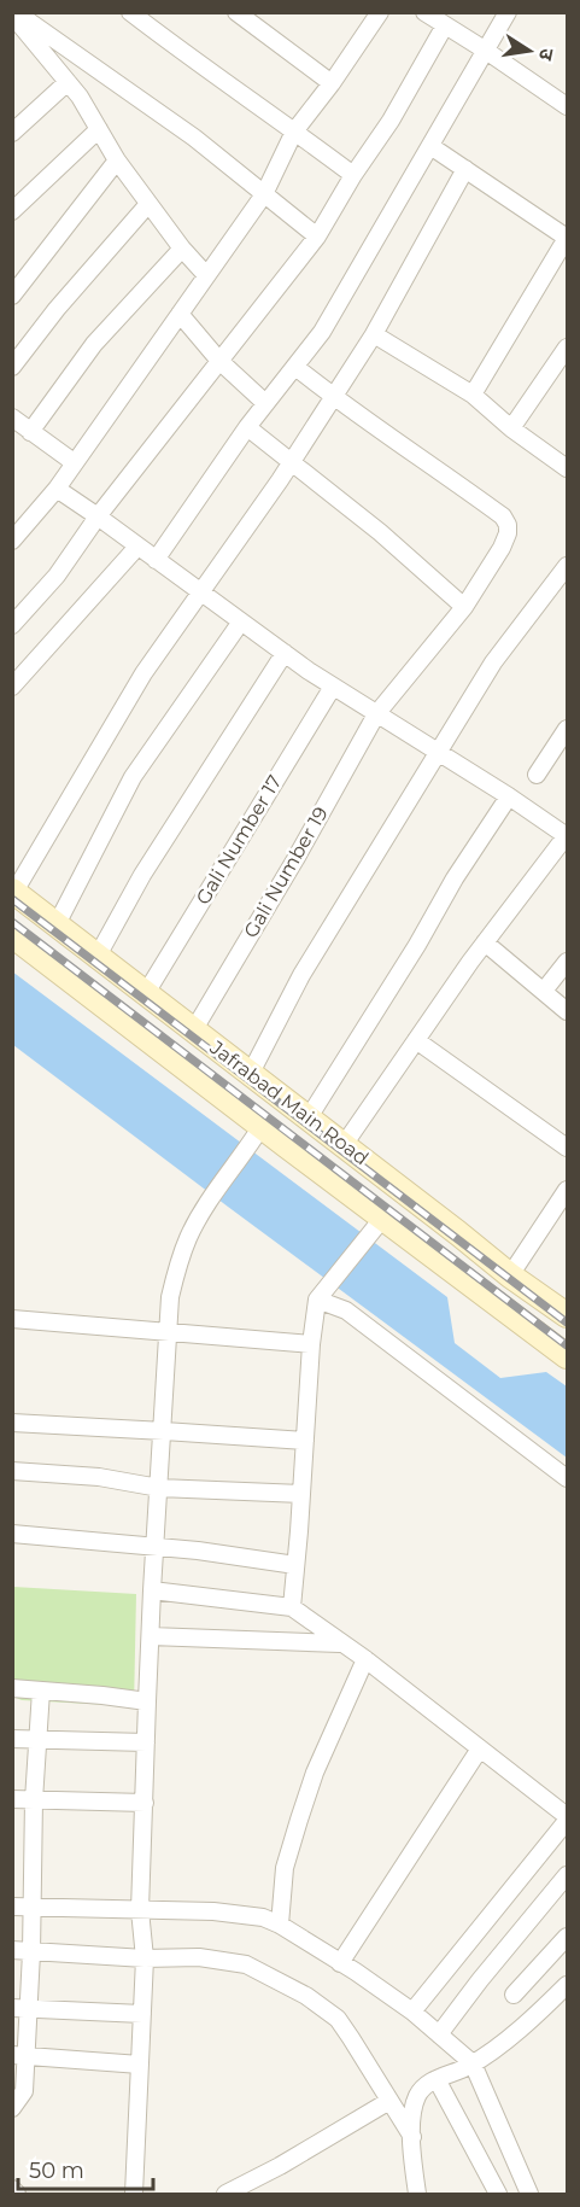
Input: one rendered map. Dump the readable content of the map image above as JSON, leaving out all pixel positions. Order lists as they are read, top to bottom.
{
  "streets": {
    "main road": ["Jafrabad Main Road"],
    "street": ["Gali Number 17", "Gali Number 19"]
  },
  "crossings": [
    ["Gali Number 17", "Jafrabad Main Road"],
    ["Gali Number 19", "Jafrabad Main Road"]
  ],
  "scale_bar": "50 m",
  "north": "right"
}
